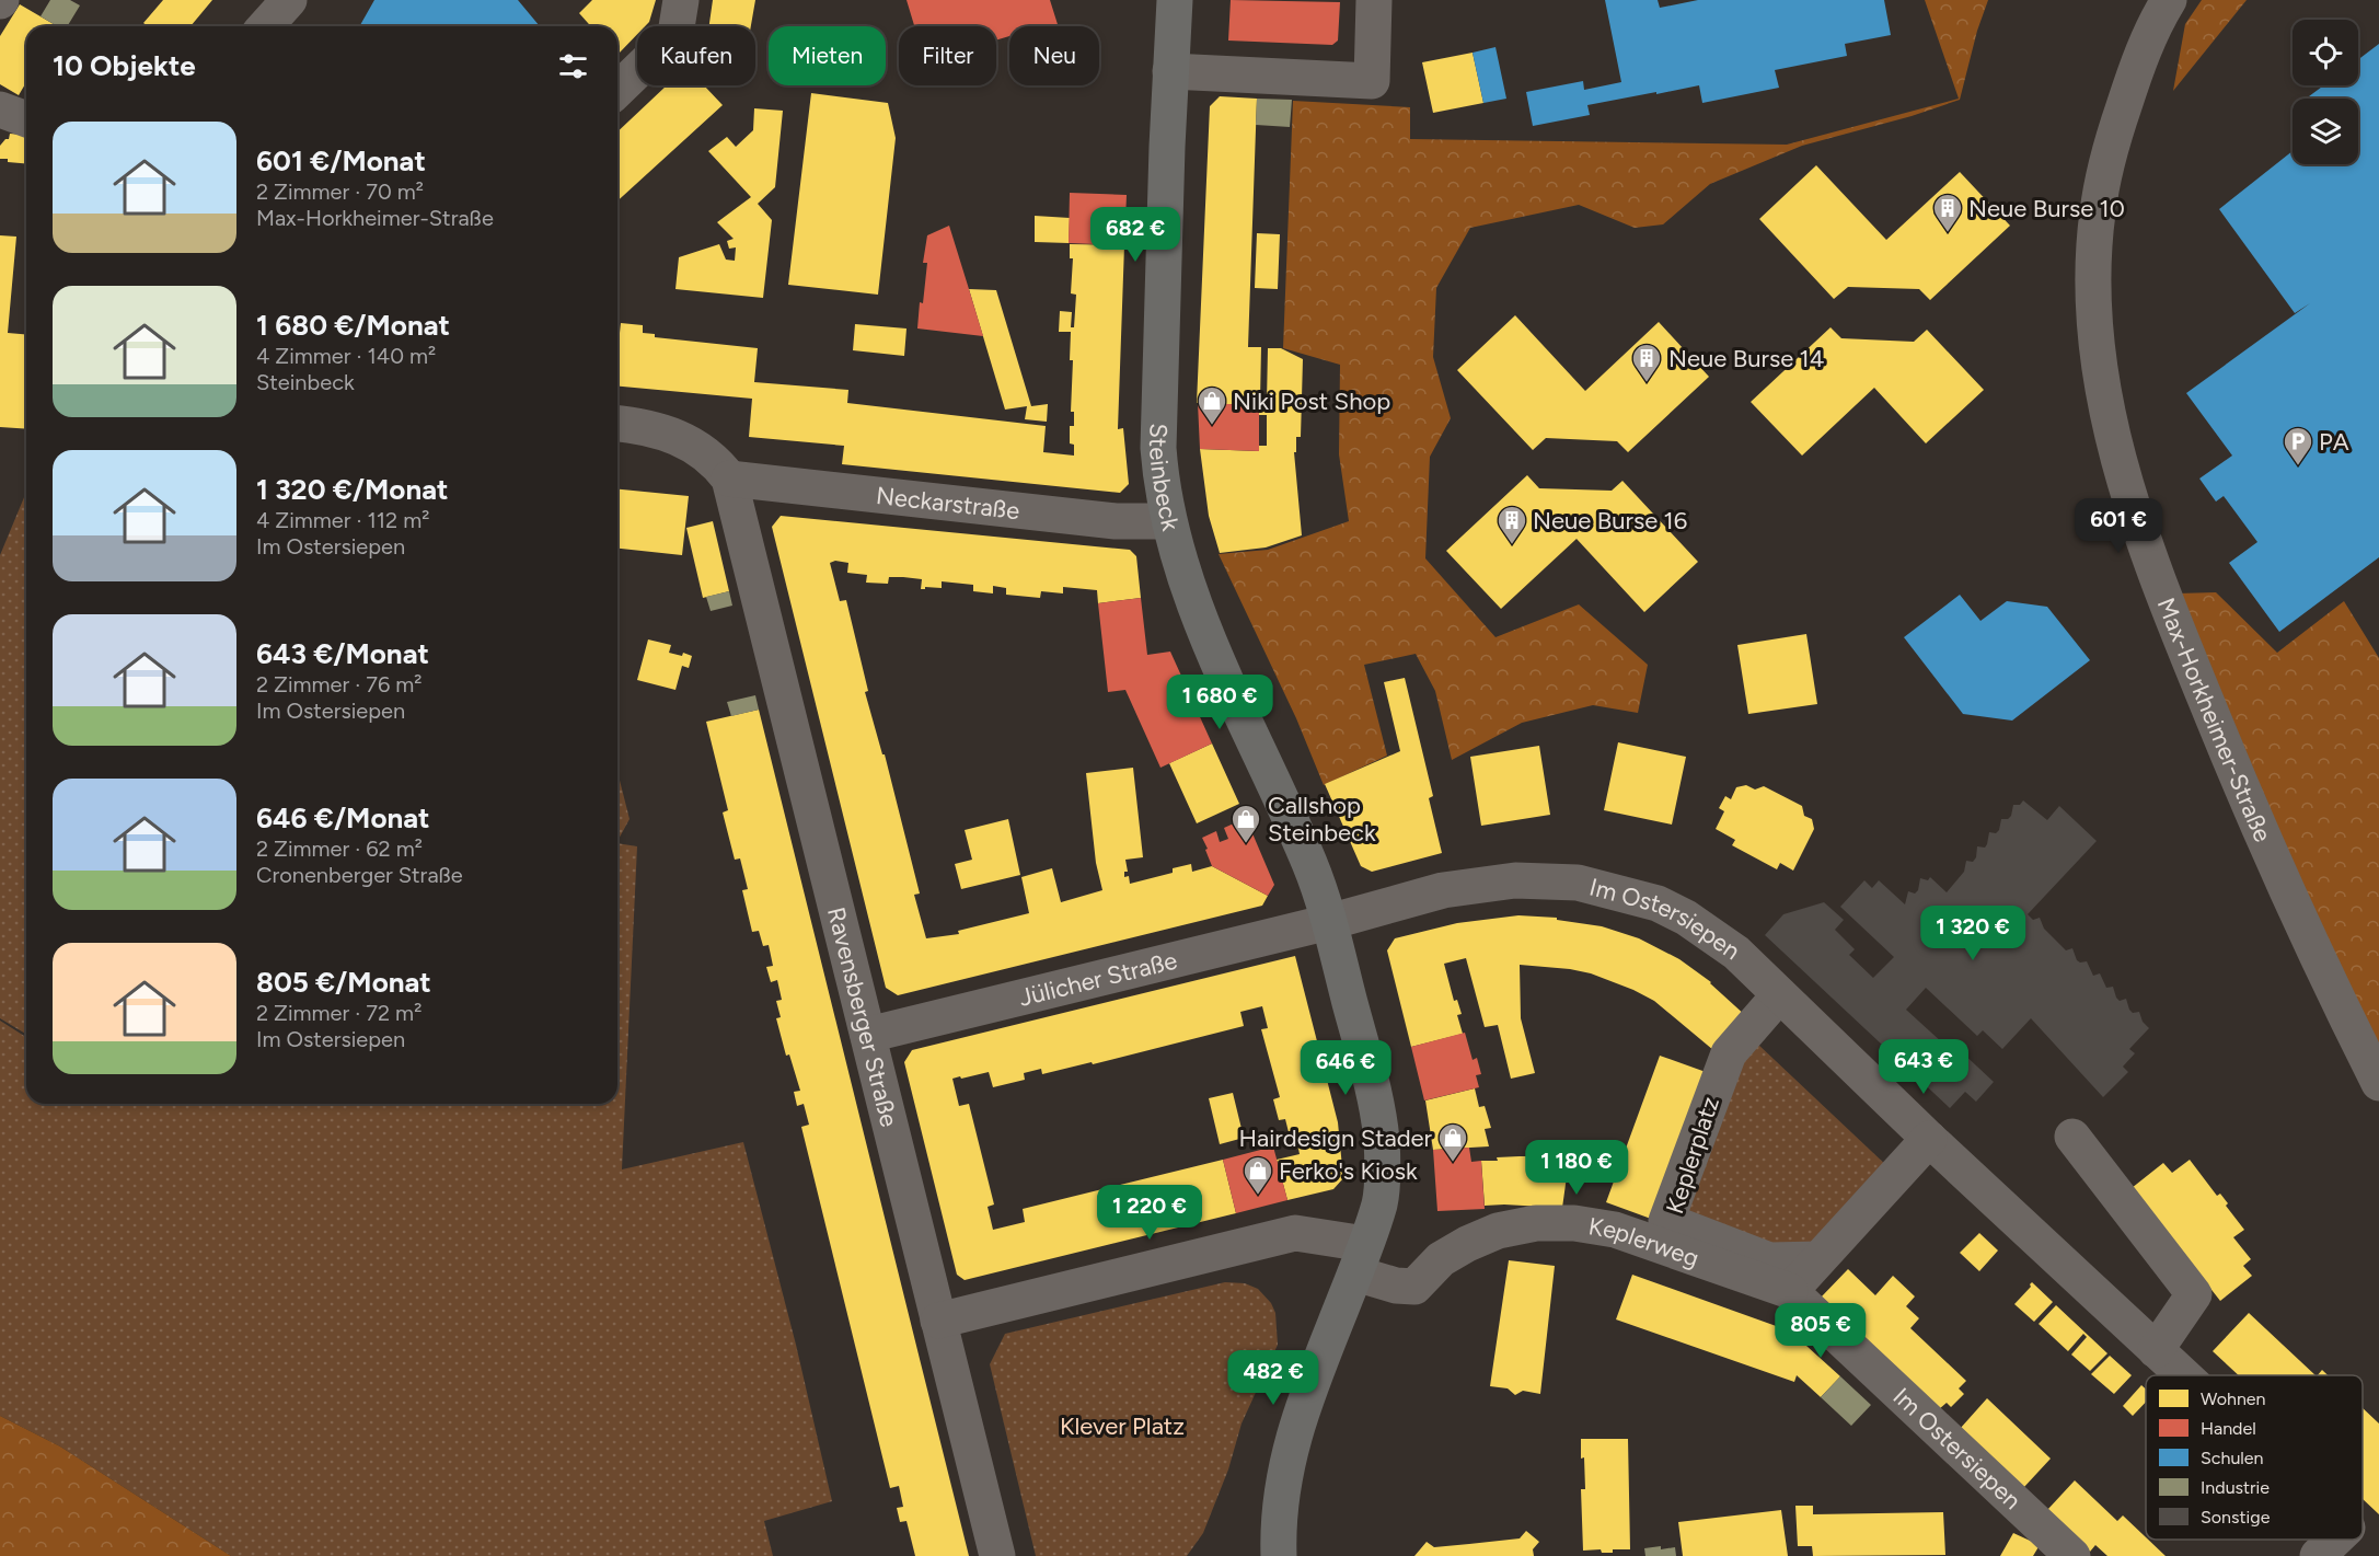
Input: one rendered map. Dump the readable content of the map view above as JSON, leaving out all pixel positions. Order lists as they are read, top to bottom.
{
  "streets": {
    "main road": ["Steinbeck"],
    "street": [
      "Neckarstraße",
      "Max-Horkheimer-Straße",
      "Im Ostersiepen",
      "Jülicher Straße",
      "Ravensberger Straße",
      "Keplerplatz",
      "Keplerweg"
    ]
  },
  "crossings": [
    ["Steinbeck", "Neckarstraße"],
    ["Steinbeck", "Im Ostersiepen"],
    ["Steinbeck", "Jülicher Straße"],
    ["Steinbeck", "Keplerweg"],
    ["Neckarstraße", "Ravensberger Straße"],
    ["Im Ostersiepen", "Jülicher Straße"],
    ["Im Ostersiepen", "Keplerplatz"],
    ["Im Ostersiepen", "Keplerweg"],
    ["Jülicher Straße", "Ravensberger Straße"]
  ],
  "parks": ["Klever Platz"],
  "places": {
    "building": ["Neue Burse 10", "Neue Burse 14", "Neue Burse 16"],
    "shop": [
      "Niki Post Shop",
      "Callshop Steinbeck",
      "Hairdesign Stader",
      "Ferko's Kiosk"
    ],
    "parking": ["PA"]
  },
  "legend": [
    "Wohnen",
    "Handel",
    "Schulen",
    "Industrie",
    "Sonstige"
  ],
  "page": {
    "chip": [
      "Kaufen",
      "Mieten",
      "Filter",
      "Neu"
    ],
    "heading": "10 Objekte",
    "list": [
      {
        "name": "601 €/Monat",
        "note": "2 Zimmer · 70 m² · Max-Horkheimer-Straße"
      },
      {
        "name": "1 680 €/Monat",
        "note": "4 Zimmer · 140 m² · Steinbeck"
      },
      {
        "name": "1 320 €/Monat",
        "note": "4 Zimmer · 112 m² · Im Ostersiepen"
      },
      {
        "name": "643 €/Monat",
        "note": "2 Zimmer · 76 m² · Im Ostersiepen"
      },
      {
        "name": "646 €/Monat",
        "note": "2 Zimmer · 62 m² · Cronenberger Straße"
      },
      {
        "name": "805 €/Monat",
        "note": "2 Zimmer · 72 m² · Im Ostersiepen"
      }
    ],
    "price": [
      "682 €",
      "601 €",
      "1 680 €",
      "1 320 €",
      "643 €",
      "646 €",
      "1 180 €",
      "1 220 €",
      "805 €",
      "482 €"
    ]
  }
}
